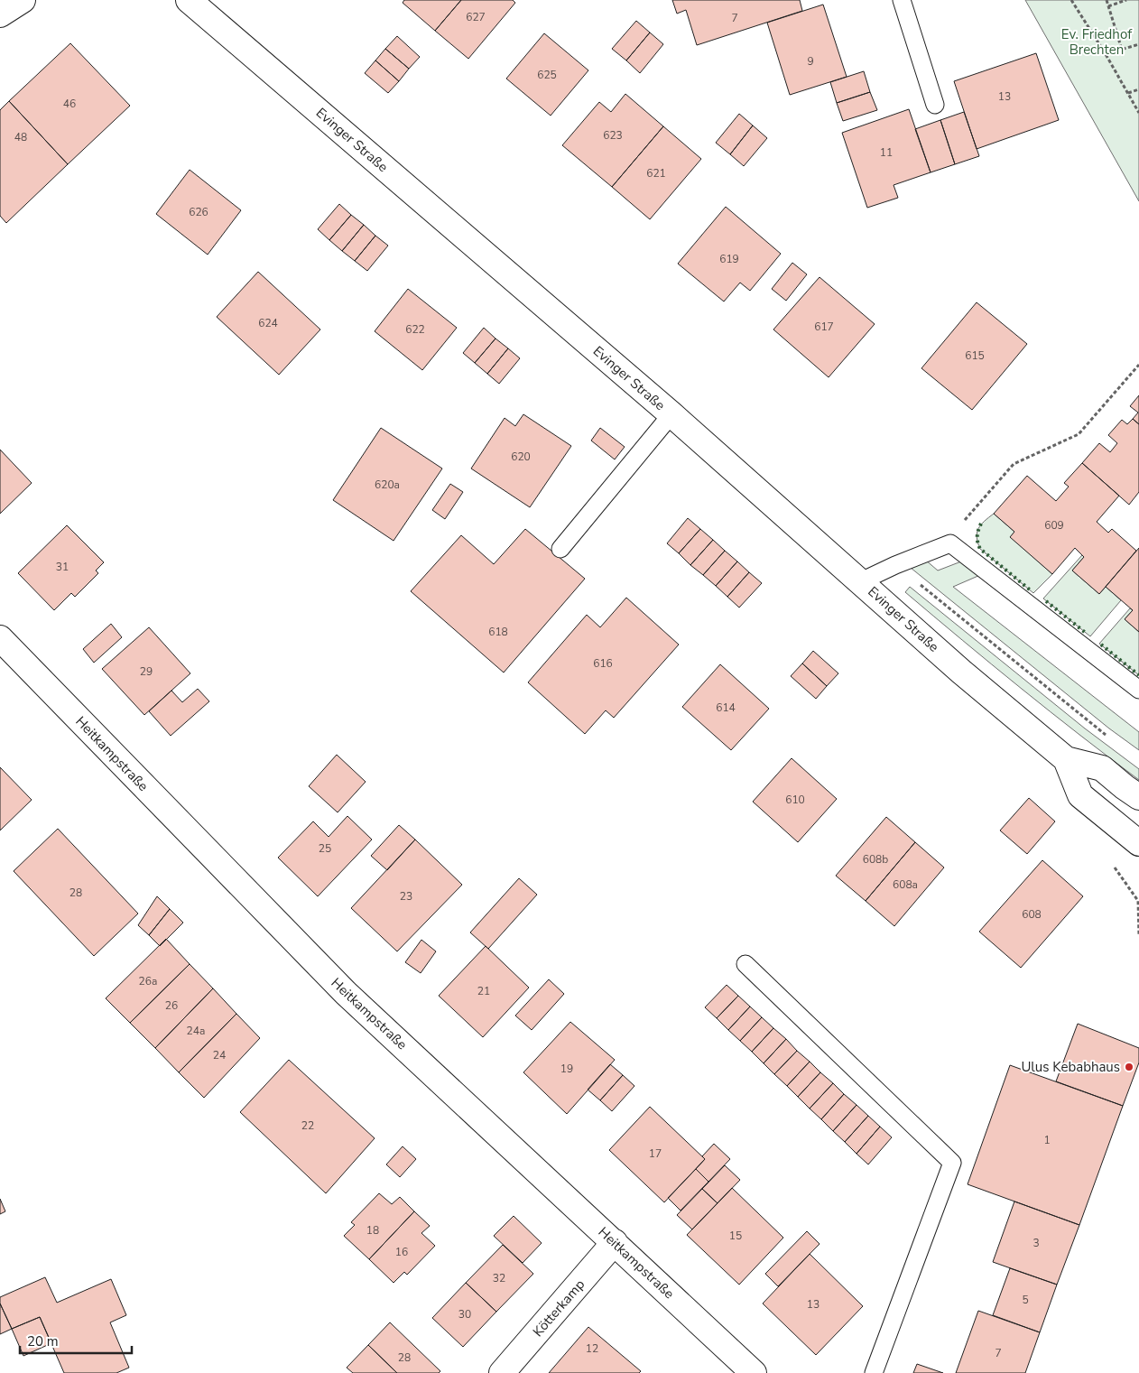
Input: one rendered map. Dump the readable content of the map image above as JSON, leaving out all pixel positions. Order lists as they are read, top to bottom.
{
  "streets": {
    "main road": ["Evinger Straße", "Heitkampstraße", "Kötterkamp"]
  },
  "crossings": [
    ["Heitkampstraße", "Kötterkamp"]
  ],
  "parks": ["Ev. Friedhof Brechten"],
  "places": ["Ulus Kebabhaus"],
  "house_numbers": [
    "627",
    "7",
    "9",
    "625",
    "13",
    "46",
    "623",
    "48",
    "11",
    "621",
    "626",
    "619",
    "624",
    "617",
    "622",
    "615",
    "620",
    "620a",
    "609",
    "31",
    "618",
    "616",
    "29",
    "614",
    "610",
    "25",
    "608b",
    "608a",
    "28",
    "23",
    "608",
    "26a",
    "21",
    "26",
    "24a",
    "24",
    "19",
    "22",
    "1",
    "17",
    "18",
    "15",
    "3",
    "16",
    "32",
    "5",
    "13",
    "30",
    "12",
    "7",
    "28"
  ],
  "scale_bar": "20 m"
}
